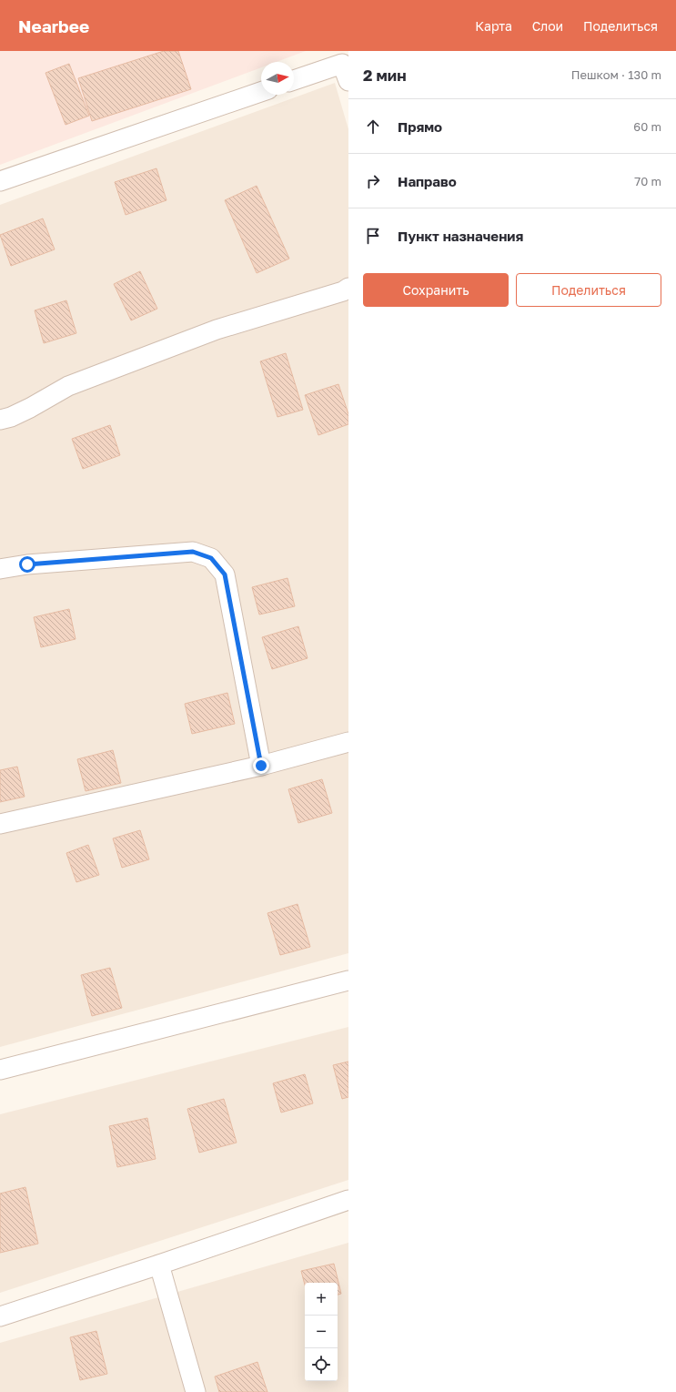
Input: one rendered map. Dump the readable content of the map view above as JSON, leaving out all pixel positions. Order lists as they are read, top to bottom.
{
  "north": "right",
  "page": {
    "header": "Nearbee",
    "nav": ["Карта", "Слои", "Поделиться"],
    "heading": ["2 мин", "Пешком · 130 m"],
    "list": [
      ["Прямо", "60 m"],
      ["Направо", "70 m"],
      "Пункт назначения"
    ],
    "buttons": ["Сохранить", "Поделиться"],
    "map_buttons": ["+", "−"]
  }
}
